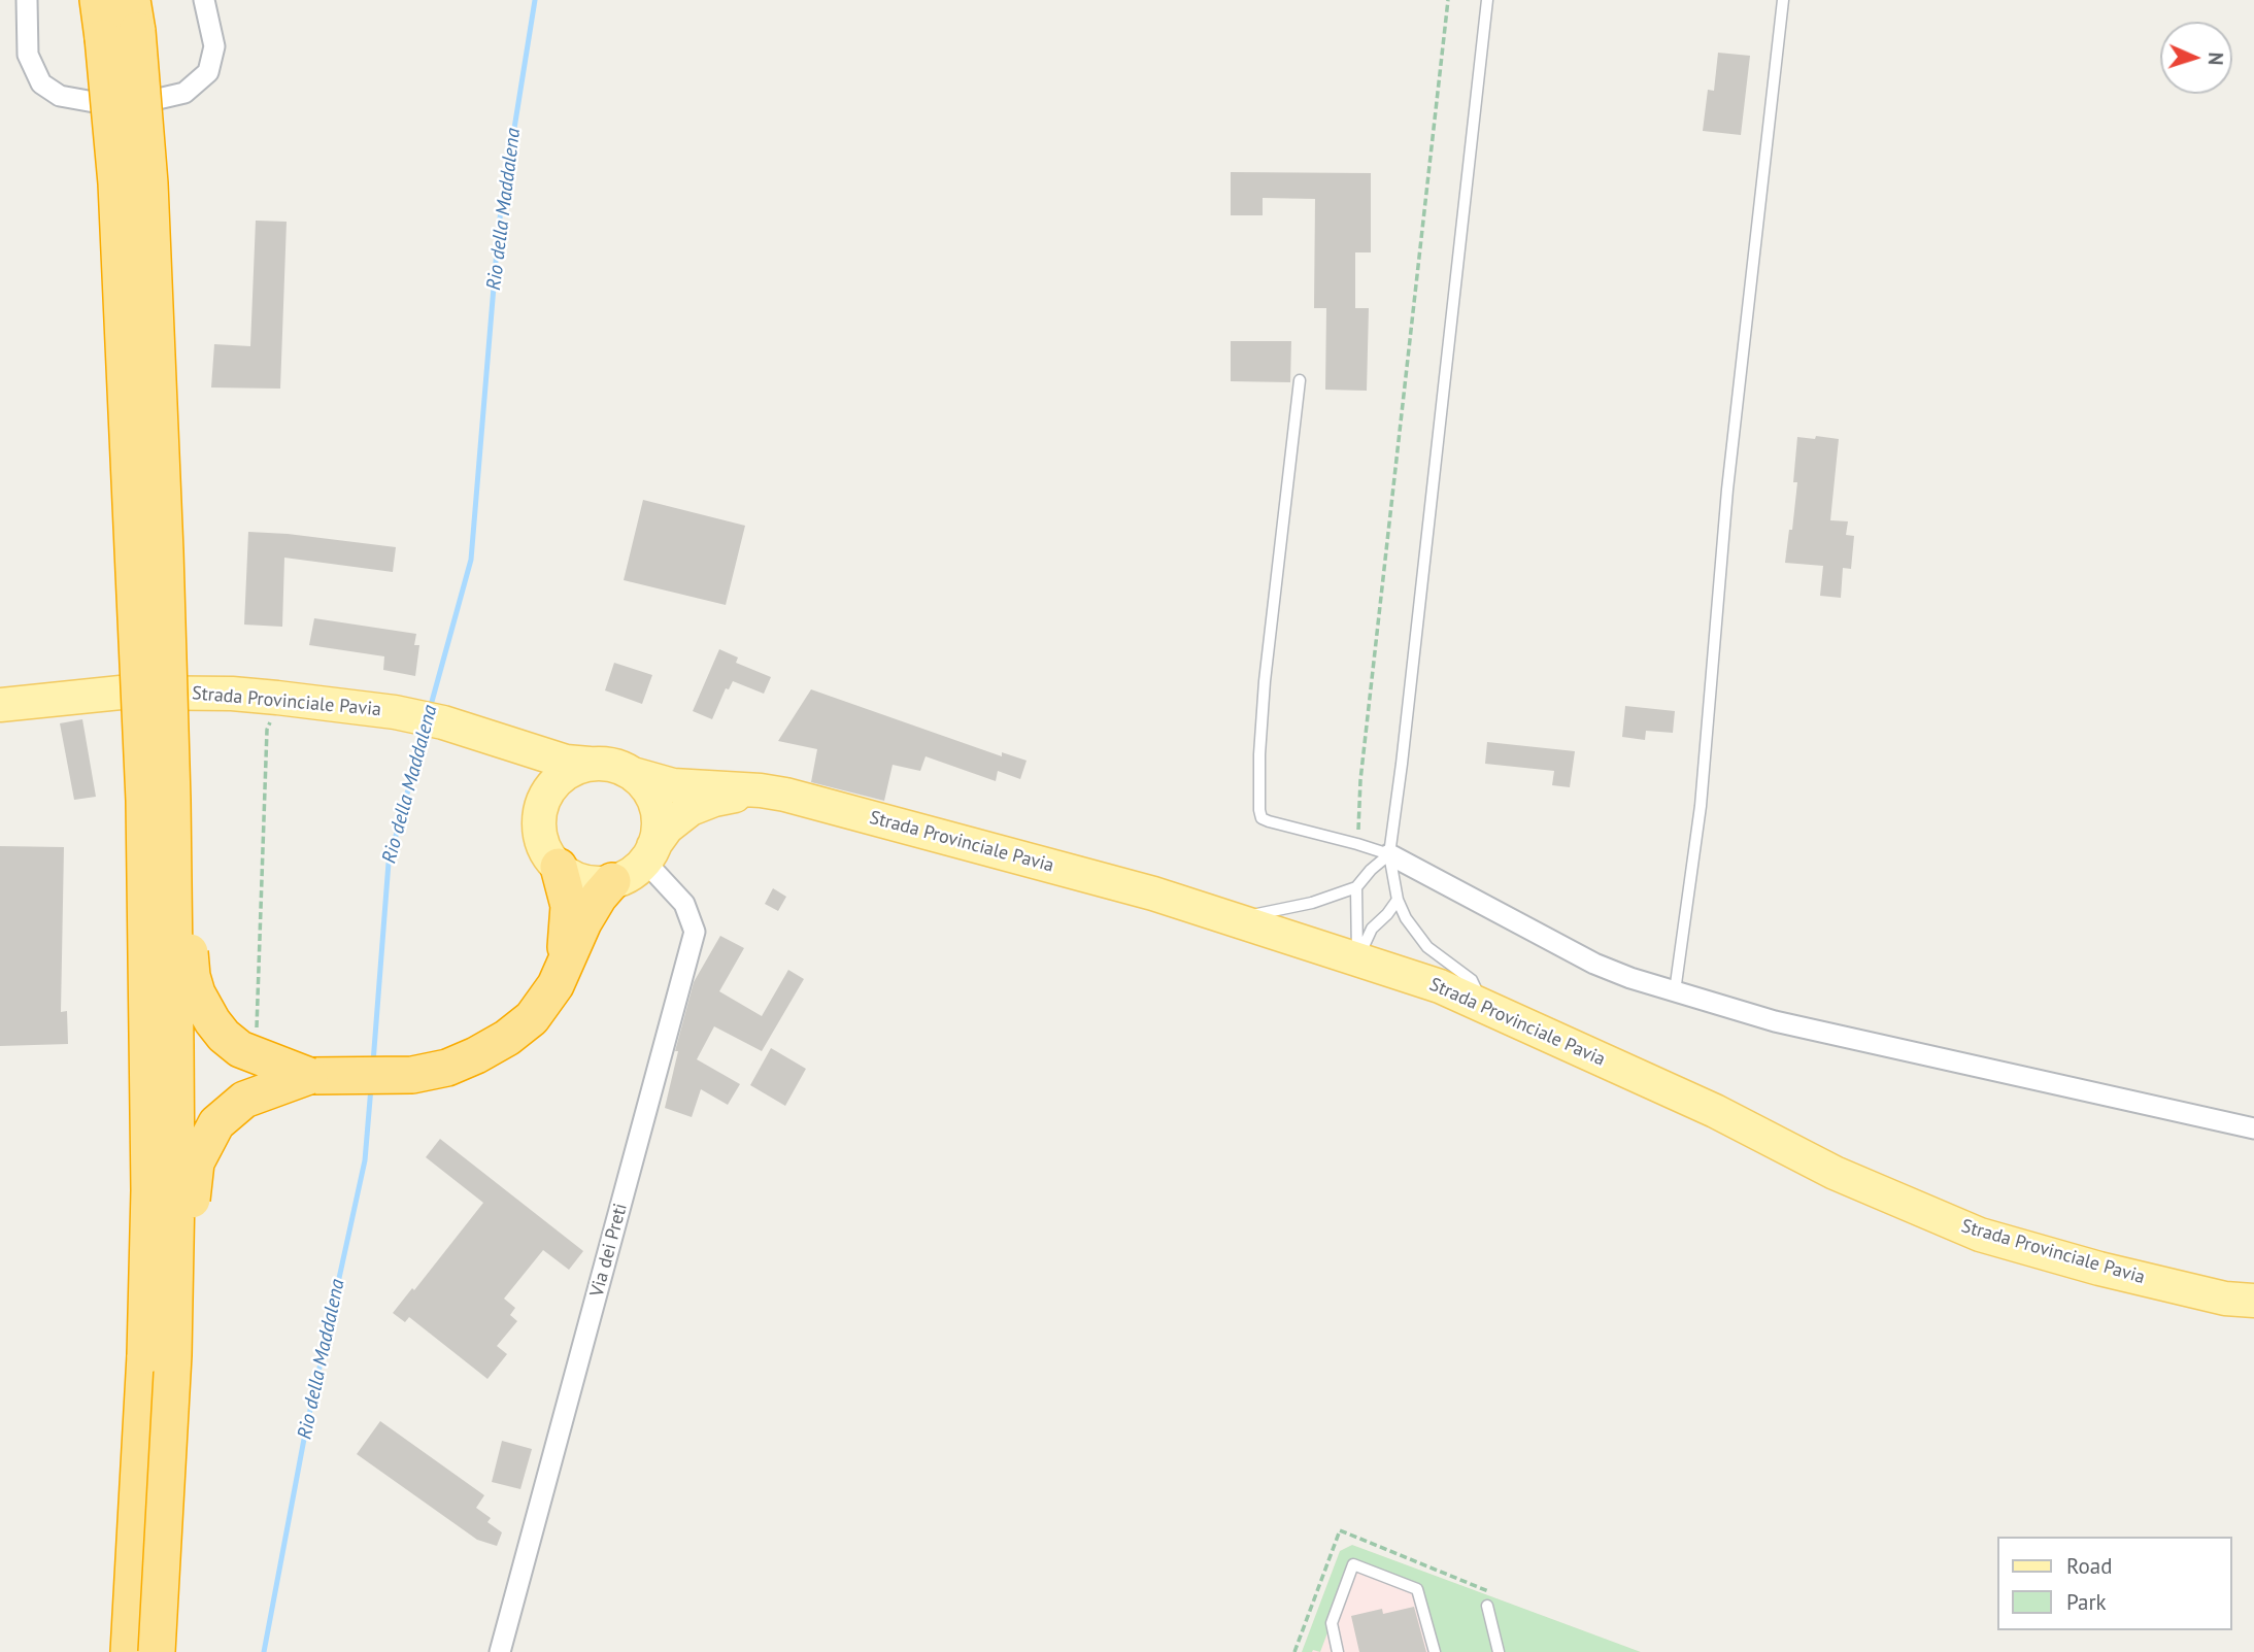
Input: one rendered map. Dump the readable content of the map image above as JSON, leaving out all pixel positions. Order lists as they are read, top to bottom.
{
  "streets": {
    "main road": ["Strada Provinciale Pavia"],
    "street": ["Via dei Preti"]
  },
  "crossings": [
    ["Strada Provinciale Pavia", "Via dei Preti"]
  ],
  "water": ["Rio della Maddalena"],
  "legend": ["Road", "Park"],
  "north": "right"
}
